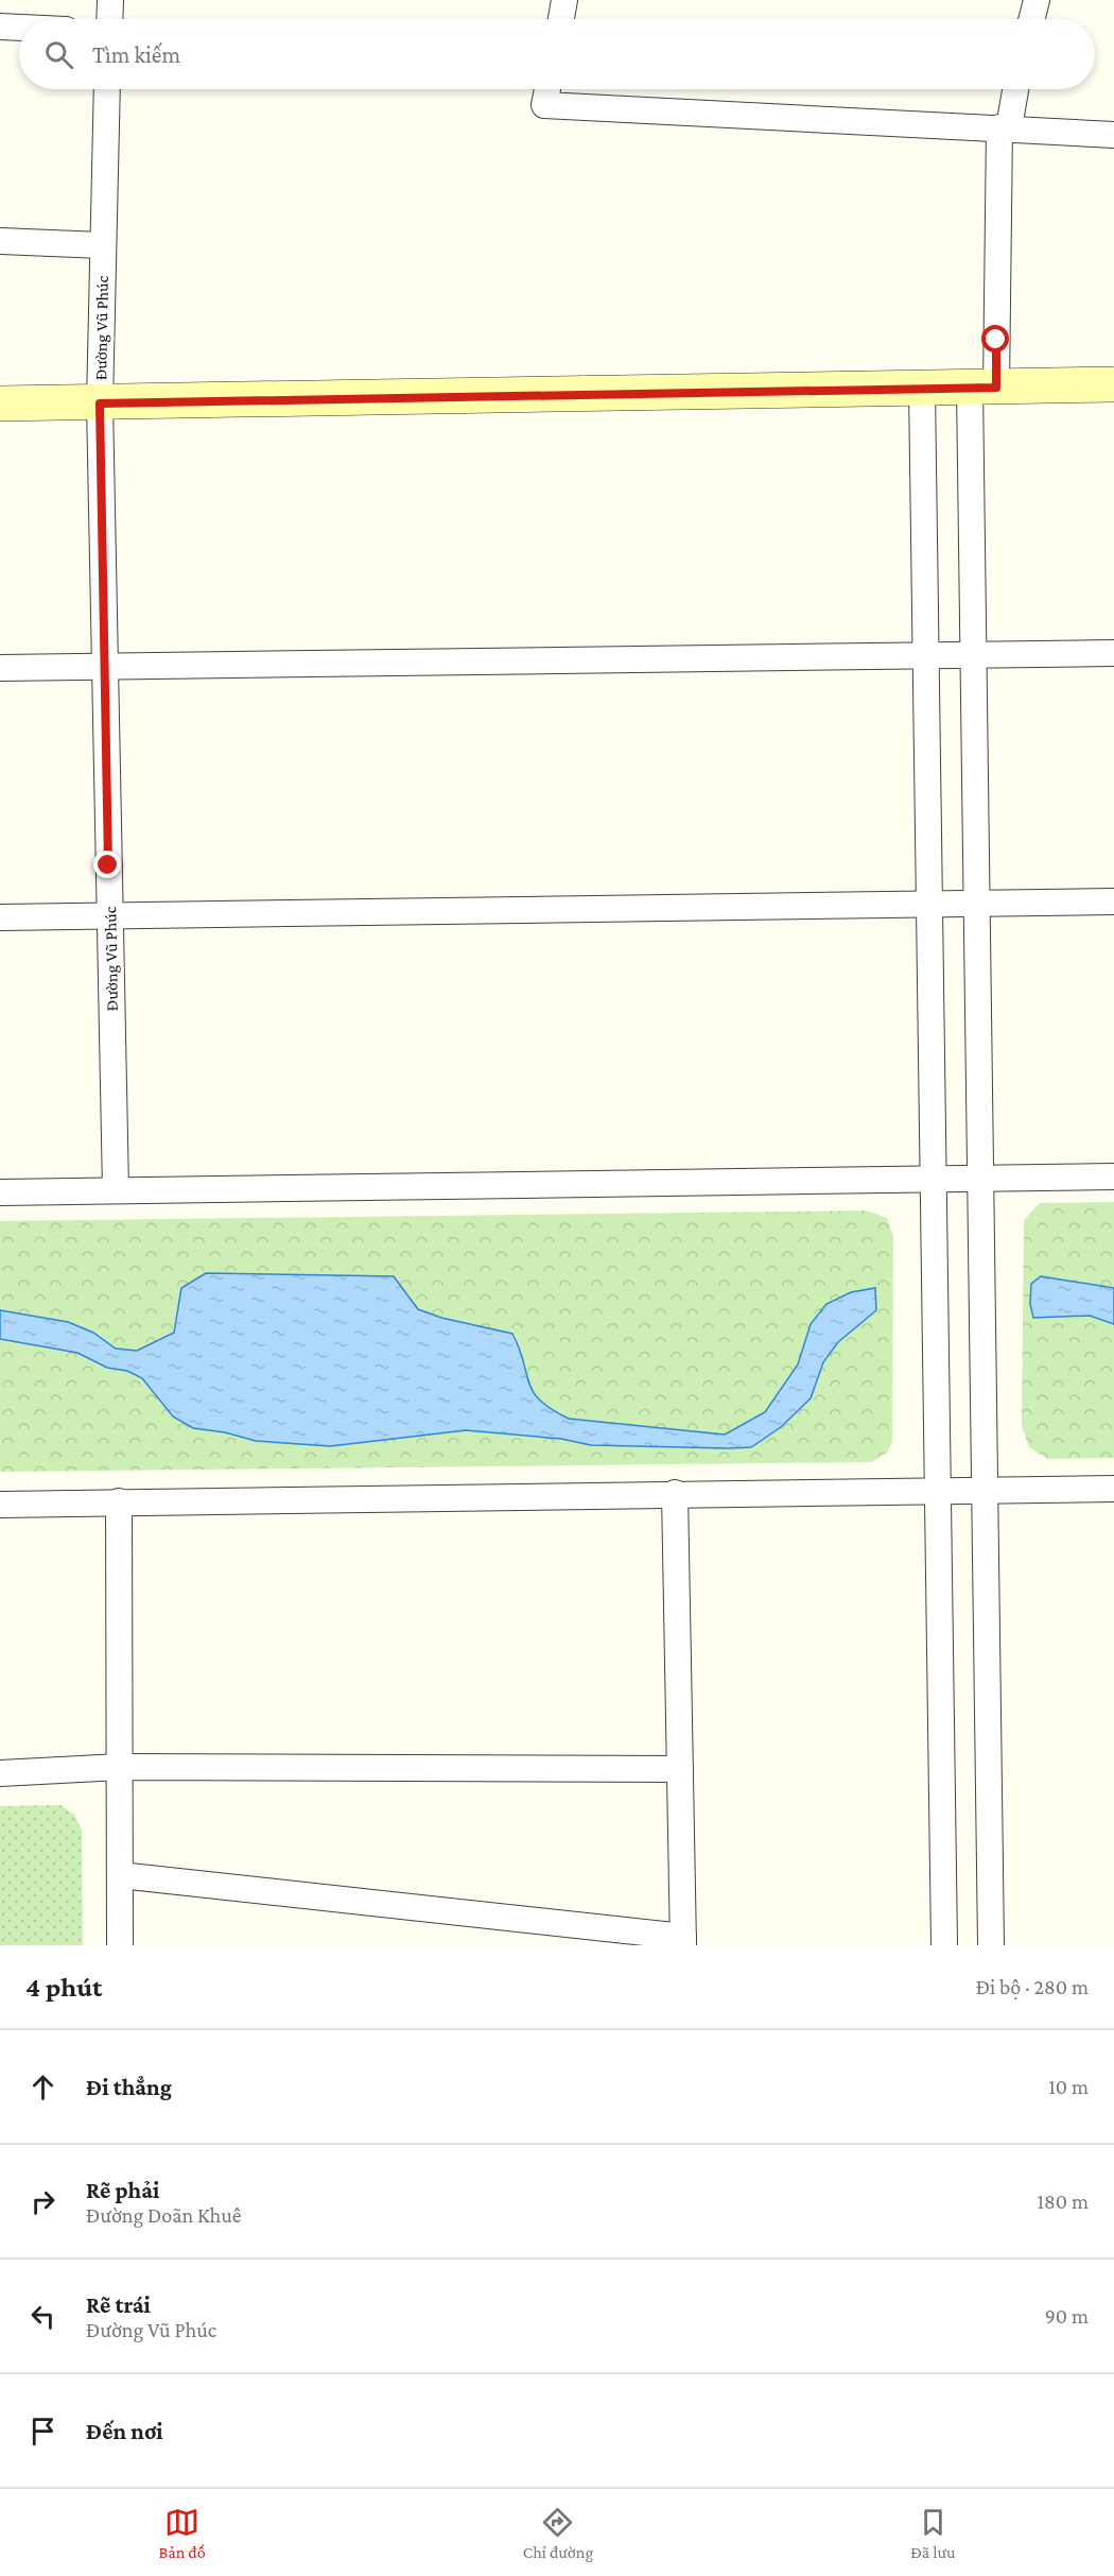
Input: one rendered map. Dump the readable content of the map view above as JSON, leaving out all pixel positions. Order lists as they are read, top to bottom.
{
  "streets": {
    "street": ["Đường Vũ Phúc"]
  },
  "page": {
    "search": "Tìm kiếm",
    "heading": ["4 phút", "Đi bộ · 280 m"],
    "list": [
      ["Đi thẳng", "10 m"],
      ["Rẽ phải", "Đường Doãn Khuê", "180 m"],
      ["Rẽ trái", "Đường Vũ Phúc", "90 m"],
      "Đến nơi"
    ],
    "nav": ["Bản đồ", "Chỉ đường", "Đã lưu"]
  }
}
